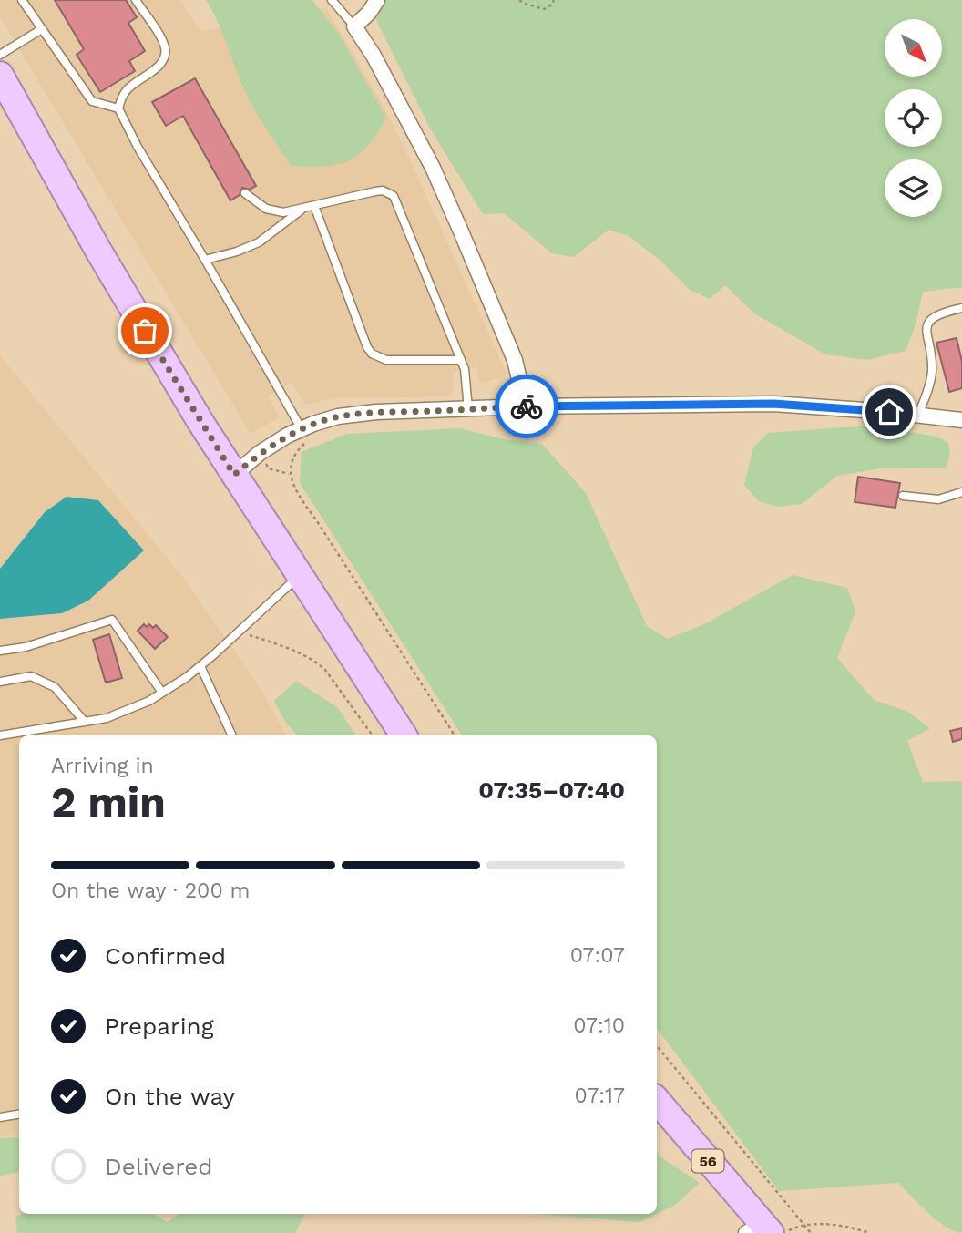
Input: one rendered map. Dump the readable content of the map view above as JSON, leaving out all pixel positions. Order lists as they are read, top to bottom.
{
  "streets": {
    "highway": ["56"]
  },
  "north": "bottom right",
  "page": {
    "heading": ["2 min", "Arriving in", "07:35–07:40"],
    "bar": "On the way · 200 m",
    "list": [
      ["Confirmed", "07:07"],
      ["Preparing", "07:10"],
      ["On the way", "07:17"],
      "Delivered"
    ]
  }
}
